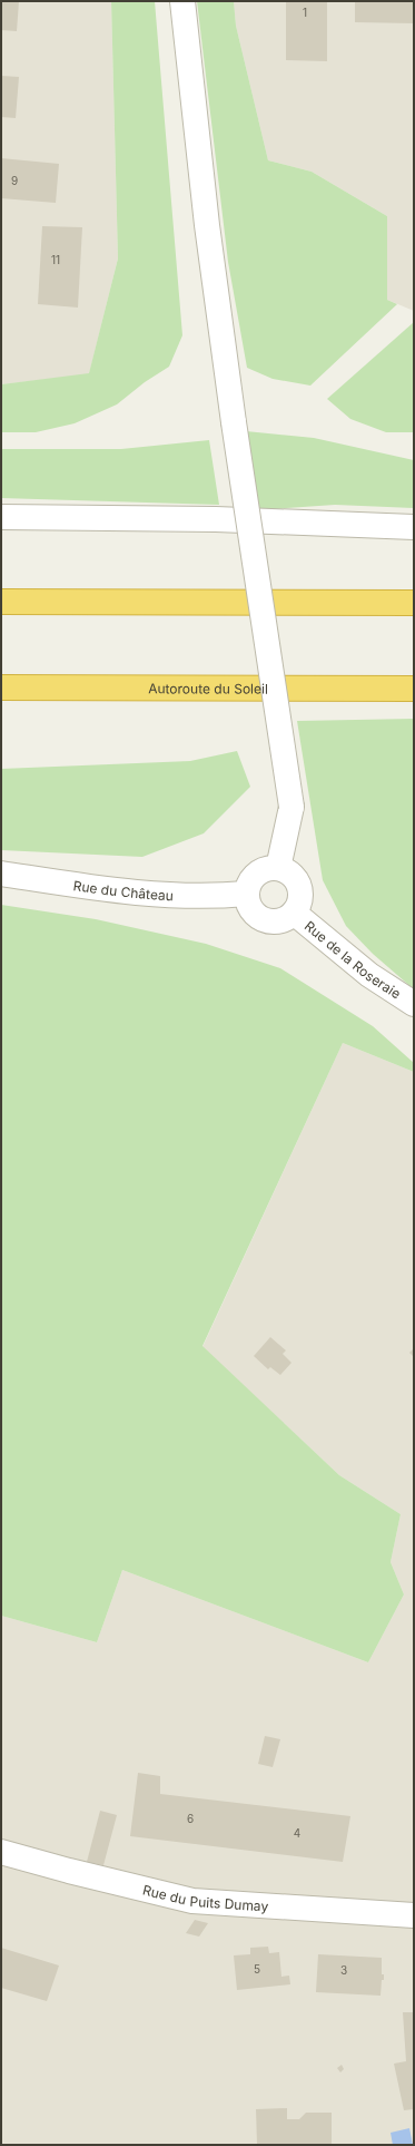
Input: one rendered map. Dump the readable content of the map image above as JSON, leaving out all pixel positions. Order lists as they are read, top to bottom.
{
  "streets": {
    "highway": ["Autoroute du Soleil"],
    "street": ["Rue du Château", "Rue de la Roseraie", "Rue du Puits Dumay"]
  },
  "crossings": [
    ["Rue du Château", "Rue de la Roseraie"]
  ],
  "house_numbers": [
    "1",
    "9",
    "11",
    "6",
    "4",
    "5",
    "3"
  ]
}
